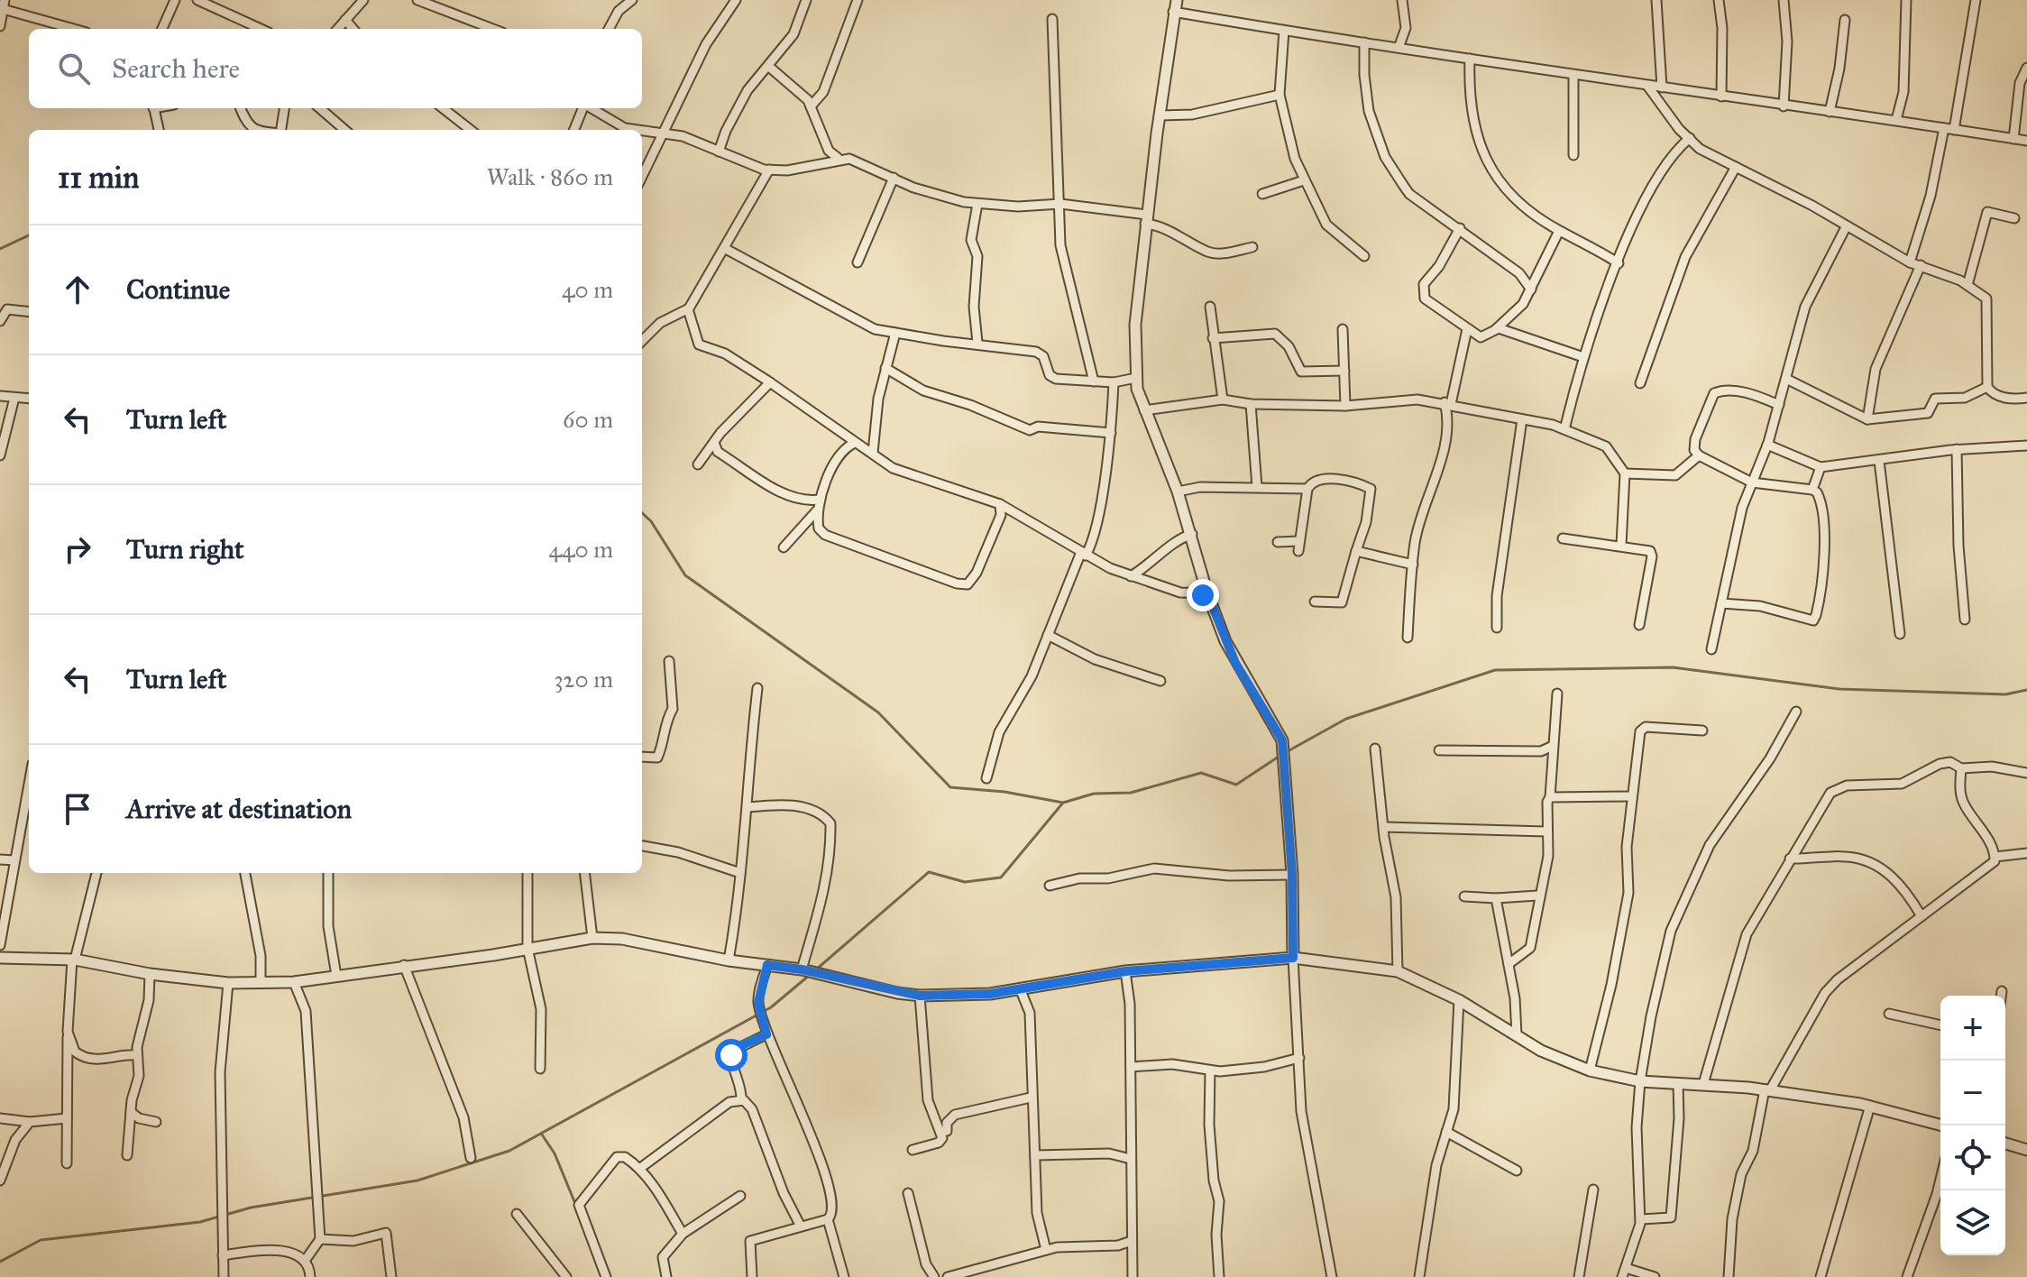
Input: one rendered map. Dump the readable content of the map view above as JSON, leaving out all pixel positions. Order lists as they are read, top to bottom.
{
  "page": {
    "search": "Search here",
    "heading": ["11 min", "Walk · 860 m"],
    "list": [
      ["Continue", "40 m"],
      ["Turn left", "60 m"],
      ["Turn right", "440 m"],
      ["Turn left", "320 m"],
      "Arrive at destination"
    ],
    "map_buttons": ["+", "−"]
  }
}
